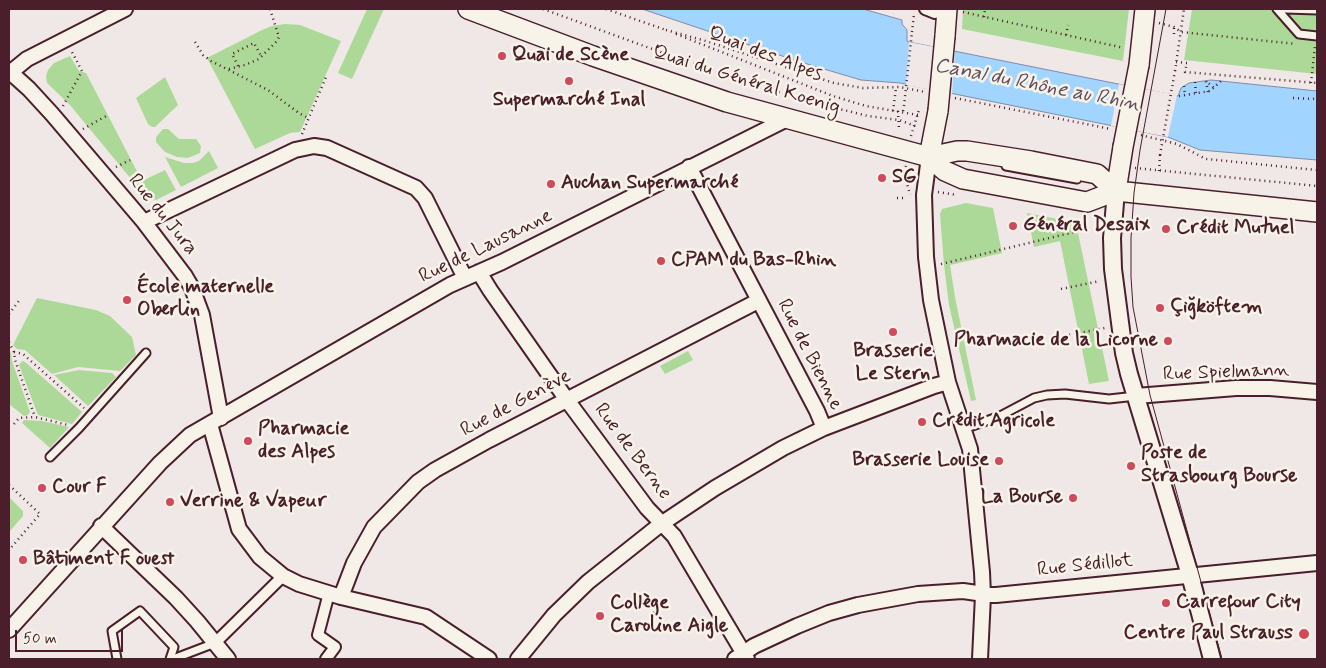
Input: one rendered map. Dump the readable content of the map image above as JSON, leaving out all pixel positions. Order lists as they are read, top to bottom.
{
  "streets": {
    "main road": ["Quai du Général Koenig"],
    "street": [
      "Rue du Jura",
      "Rue de Lausanne",
      "Rue de Bienne",
      "Rue Spielmann",
      "Rue de Genève",
      "Rue de Berne",
      "Rue Sédillot"
    ],
    "path": ["Quai des Alpes"]
  },
  "crossings": [
    ["Quai du Général Koenig", "Rue de Lausanne"],
    ["Rue du Jura", "Rue de Lausanne"],
    ["Rue du Jura", "Rue de Genève"],
    ["Rue de Lausanne", "Rue de Bienne"],
    ["Rue de Lausanne", "Rue de Berne"],
    ["Rue de Bienne", "Rue de Genève"],
    ["Rue de Genève", "Rue de Berne"],
    ["Rue de Berne", "Rue Sédillot"]
  ],
  "water": ["Canal du Rhône au Rhin"],
  "places": [
    "Quai de Scène",
    "Supermarché Inal",
    "SG",
    "Auchan Supermarché",
    "Général Desaix",
    "Crédit Mutuel",
    "CPAM du Bas-Rhin",
    "École maternelle Oberlin",
    "Çiğköftem",
    "Brasserie Le Stern",
    "Pharmacie de la Licorne",
    "Crédit Agricole",
    "Pharmacie des Alpes",
    "Brasserie Louise",
    "Poste de Strasbourg Bourse",
    "Cour F",
    "La Bourse",
    "Verrine & Vapeur",
    "Bâtiment F ouest",
    "Carrefour City",
    "Collège Caroline Aigle",
    "Centre Paul Strauss"
  ],
  "scale_bar": "50 m"
}
